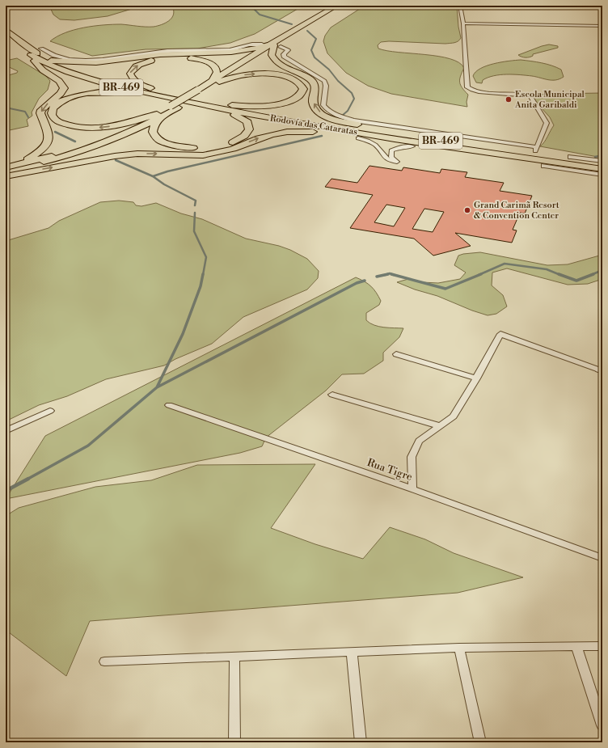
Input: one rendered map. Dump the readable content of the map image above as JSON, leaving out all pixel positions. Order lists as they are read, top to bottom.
{
  "streets": {
    "highway": ["BR-469", "Rodovía das Cataratas"],
    "street": ["Rua Tigre"]
  },
  "places": ["Escola Municipal Anita Garibaldi", "Grand Carimã Resort & Convention Center"]
}
